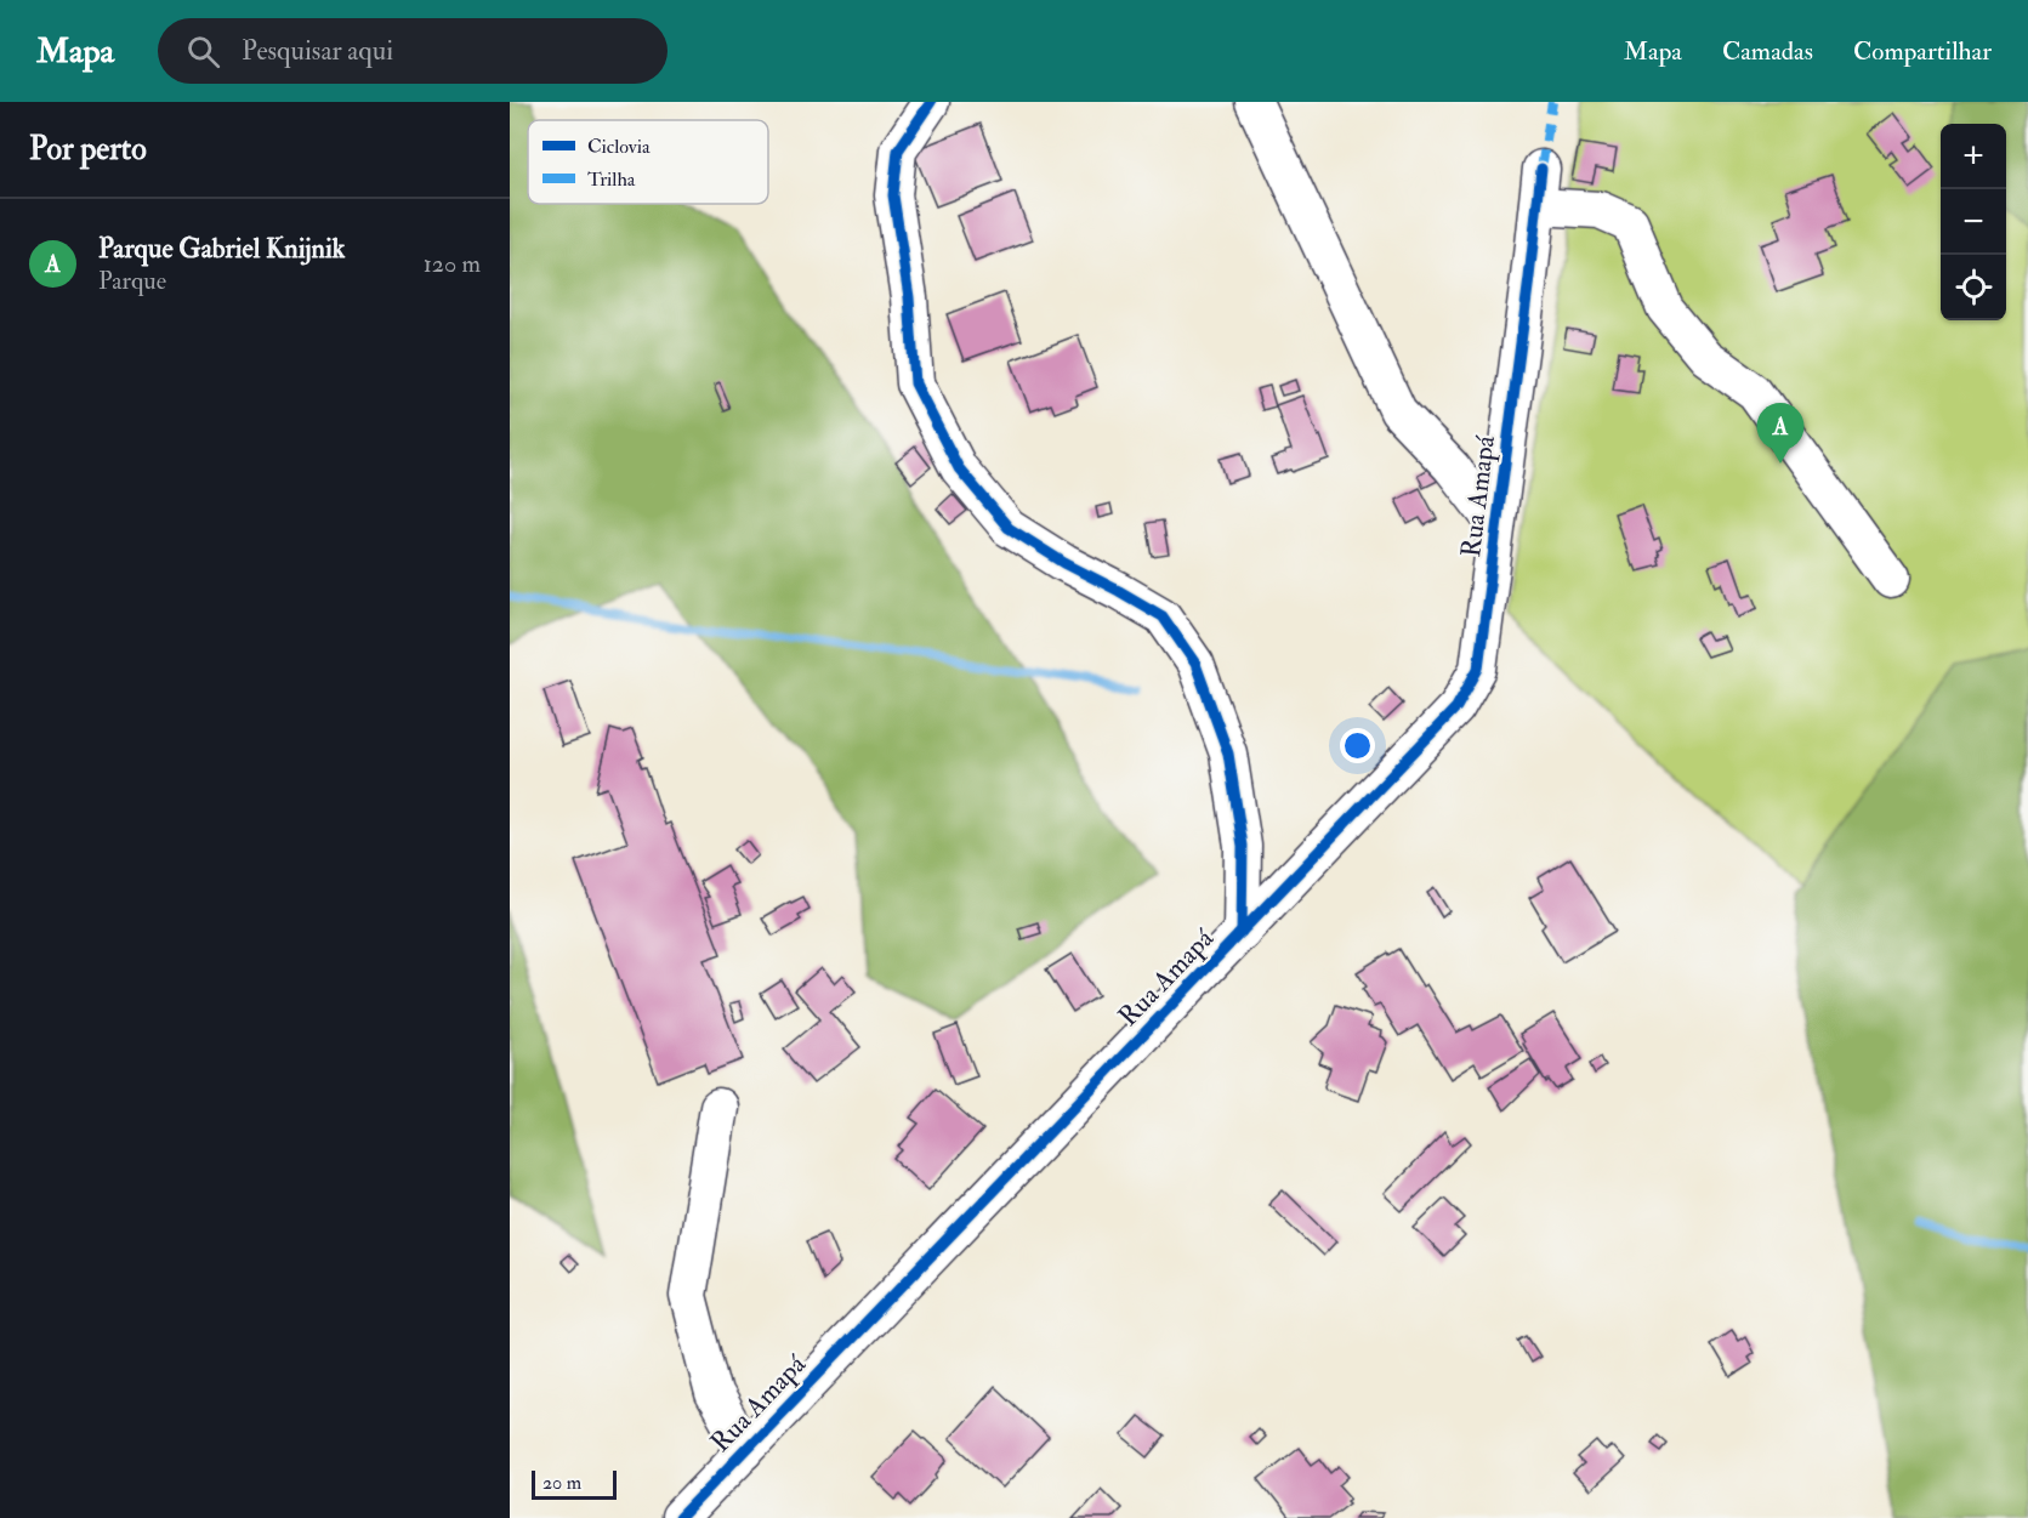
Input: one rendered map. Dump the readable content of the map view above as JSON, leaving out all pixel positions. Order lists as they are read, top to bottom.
{
  "streets": {
    "street": ["Rua Amapá"]
  },
  "legend": ["Ciclovia", "Trilha"],
  "scale_bar": "20 m",
  "page": {
    "header": "Mapa",
    "search": "Pesquisar aqui",
    "nav": ["Mapa", "Camadas", "Compartilhar"],
    "heading": "Por perto",
    "map_buttons": ["+", "−"],
    "list": [
      {
        "mark": "A",
        "name": "Parque Gabriel Knijnik",
        "note": "Parque",
        "value": "120 m"
      }
    ],
    "pins": "A",
    "scale": "20 m"
  }
}
